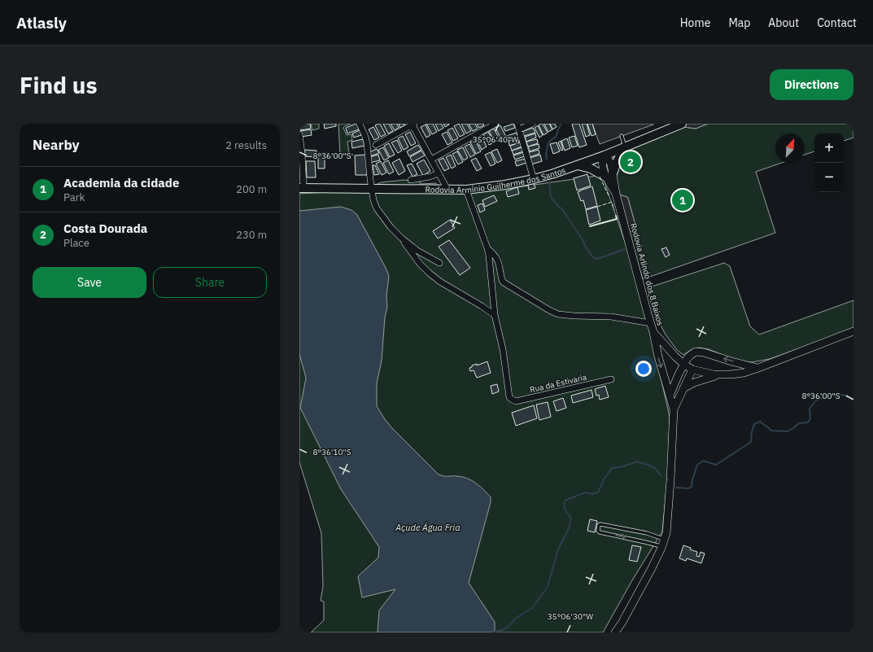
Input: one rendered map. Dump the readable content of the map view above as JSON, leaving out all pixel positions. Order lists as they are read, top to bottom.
{
  "streets": {
    "main road": ["Rodovia Armínio Guilherme dos Santos", "Rodovia Arlindo dos 8 Baixos"],
    "street": ["Rua da Estivaria"]
  },
  "crossings": [
    ["Rodovia Armínio Guilherme dos Santos", "Rodovia Arlindo dos 8 Baixos"]
  ],
  "water": ["Açude Água Fria"],
  "north": "top right",
  "page": {
    "header": "Atlasly",
    "nav": [
      "Home",
      "Map",
      "About",
      "Contact"
    ],
    "buttons": [
      "Directions",
      ["Save", "Share"]
    ],
    "title": "Find us",
    "heading": ["Nearby", "2 results"],
    "map_buttons": ["+", "−"],
    "pins": ["2", "1"],
    "list": [
      {
        "mark": "1",
        "name": "Academia da cidade",
        "note": "Park",
        "value": "200 m"
      },
      {
        "mark": "2",
        "name": "Costa Dourada",
        "note": "Place",
        "value": "230 m"
      }
    ]
  },
  "coordinates": [
    "35°06'40\"W",
    "8°36'00\"S",
    "8°36'10\"S",
    "35°06'30\"W"
  ]
}
